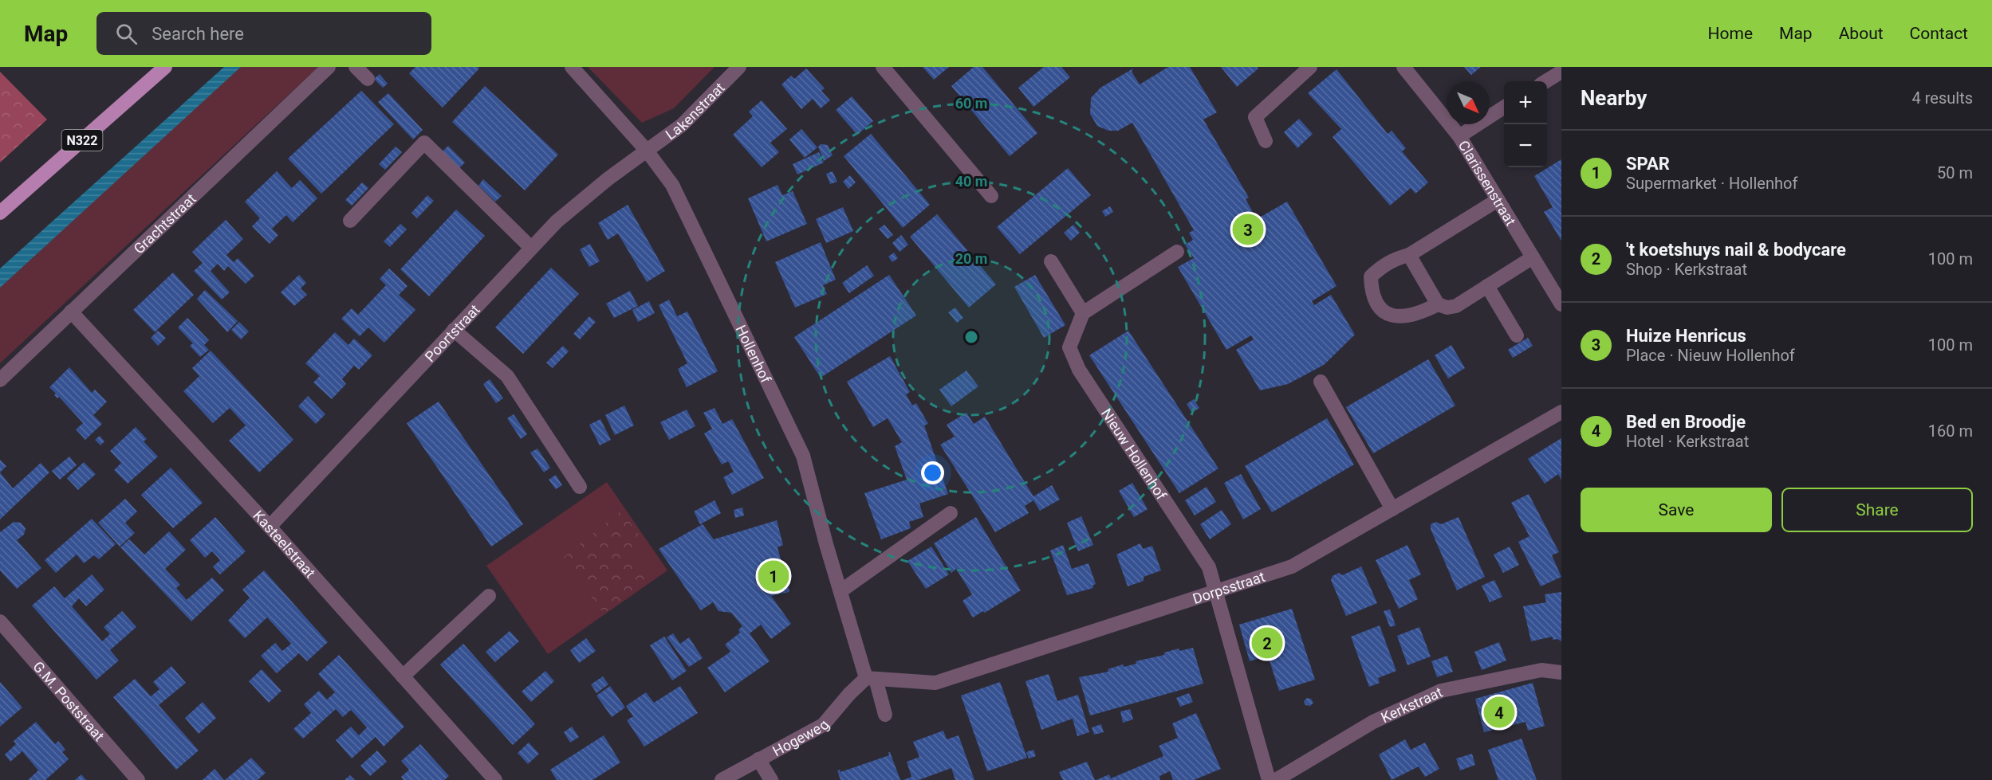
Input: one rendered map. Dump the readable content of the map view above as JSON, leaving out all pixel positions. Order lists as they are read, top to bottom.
{
  "streets": {
    "main road": ["N322"],
    "street": [
      "Lakenstraat",
      "Clarissenstraat",
      "Grachtstraat",
      "Poortstraat",
      "Hollenhof",
      "Nieuw Hollenhof",
      "Kasteelstraat",
      "Dorpsstraat",
      "G.M. Poststraat",
      "Kerkstraat",
      "Hogeweg"
    ]
  },
  "crossings": [
    ["Lakenstraat", "Poortstraat"],
    ["Lakenstraat", "Hollenhof"],
    ["Grachtstraat", "Kasteelstraat"],
    ["Poortstraat", "Hollenhof"],
    ["Poortstraat", "Kasteelstraat"],
    ["Hollenhof", "Dorpsstraat"],
    ["Hollenhof", "Hogeweg"],
    ["Nieuw Hollenhof", "Dorpsstraat"],
    ["Dorpsstraat", "Hogeweg"]
  ],
  "north": "bottom right",
  "page": {
    "header": "Map",
    "search": "Search here",
    "nav": [
      "Home",
      "Map",
      "About",
      "Contact"
    ],
    "heading": ["Nearby", "4 results"],
    "map_buttons": ["+", "−"],
    "list": [
      {
        "mark": "1",
        "name": "SPAR",
        "note": "Supermarket · Hollenhof",
        "value": "50 m"
      },
      {
        "mark": "2",
        "name": "'t koetshuys nail & bodycare",
        "note": "Shop · Kerkstraat",
        "value": "100 m"
      },
      {
        "mark": "3",
        "name": "Huize Henricus",
        "note": "Place · Nieuw Hollenhof",
        "value": "100 m"
      },
      {
        "mark": "4",
        "name": "Bed en Broodje",
        "note": "Hotel · Kerkstraat",
        "value": "160 m"
      }
    ],
    "pins": [
      "3",
      "1",
      "2",
      "4"
    ],
    "buttons": ["Save", "Share"]
  },
  "rings": ["60 m", "40 m", "20 m"]
}
